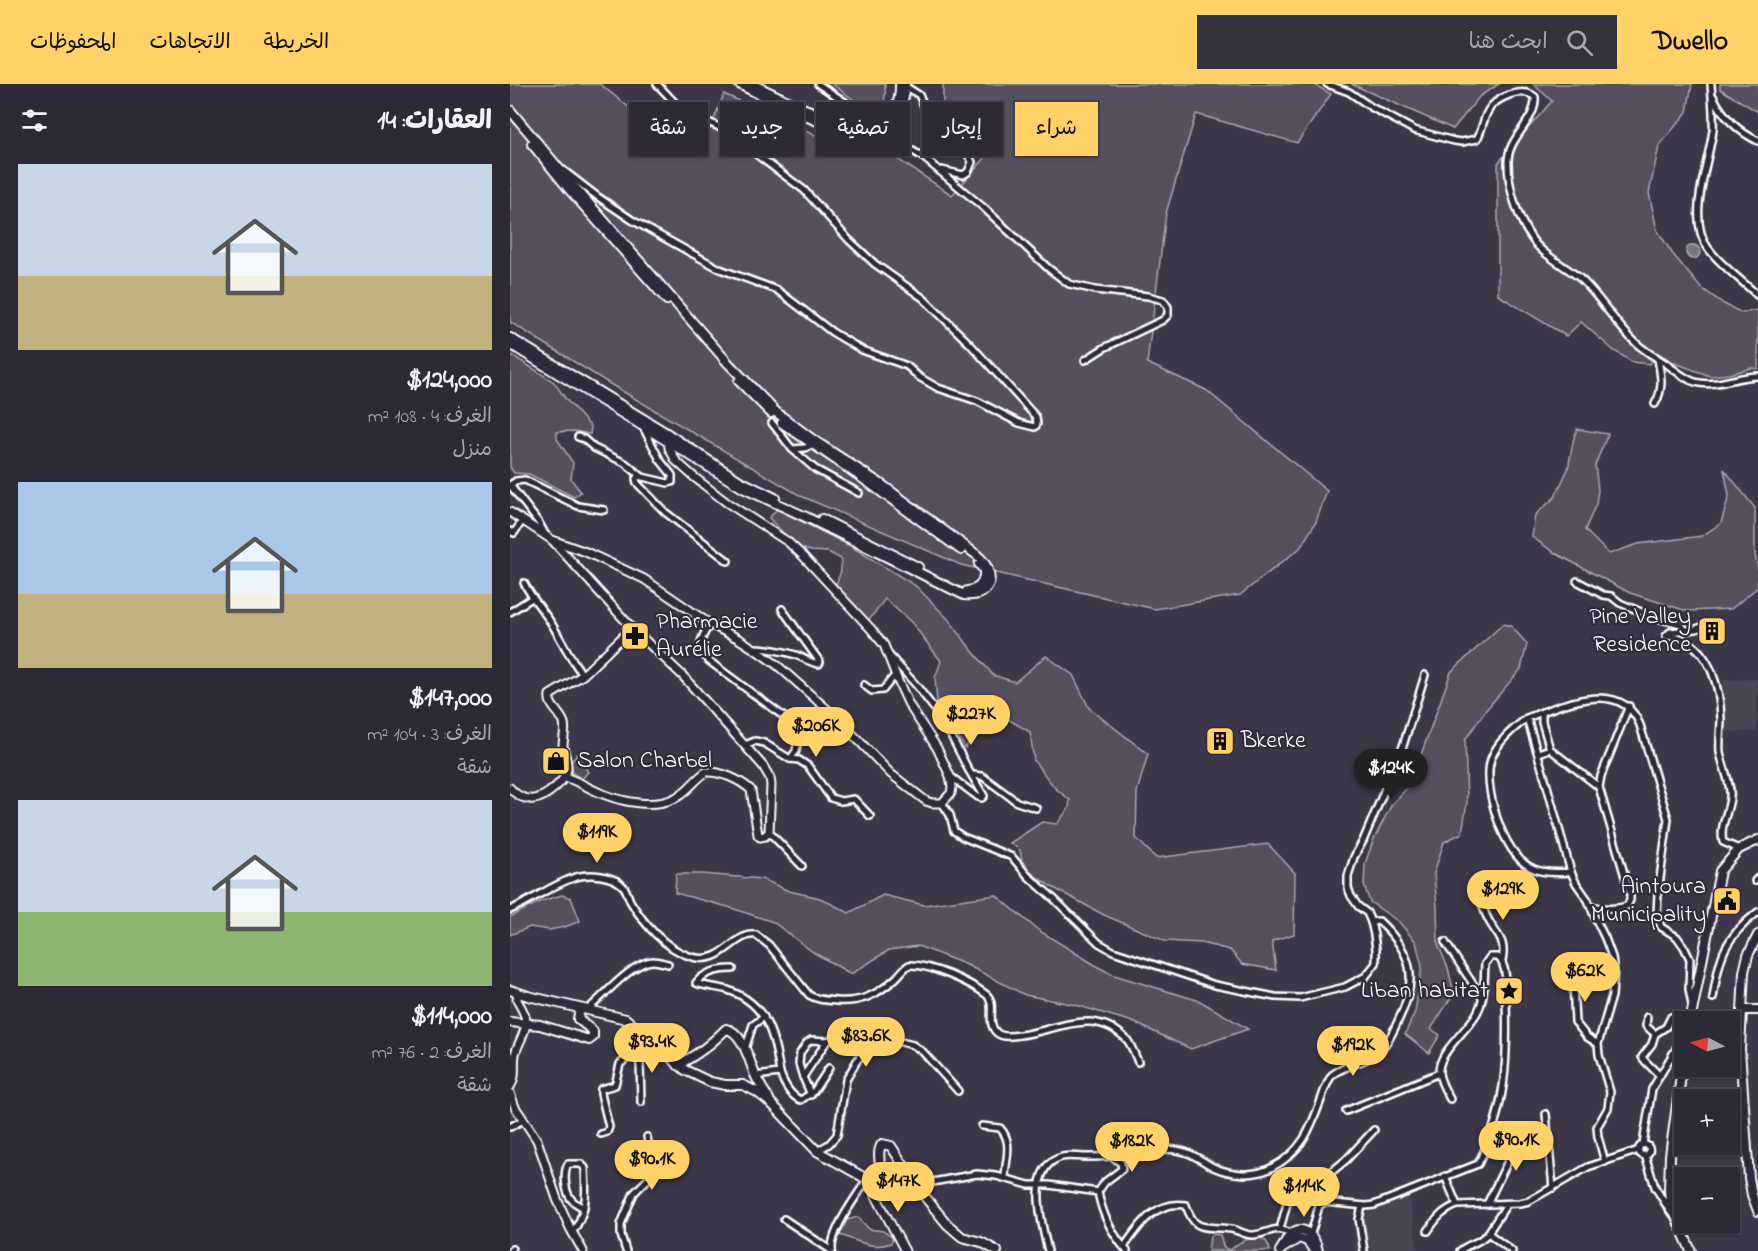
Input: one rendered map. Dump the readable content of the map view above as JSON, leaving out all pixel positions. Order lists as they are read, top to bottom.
{
  "places": {
    "building": ["Pine Valley Residence", "Bkerke"],
    "pharmacy": ["Pharmacie Aurélie"],
    "shop": ["Salon Charbel"],
    "public building": ["Aintoura Municipality"],
    "place": ["Liban habitat"]
  },
  "north": "left",
  "page": {
    "header": "Dwello",
    "search": "ابحث هنا",
    "nav": ["الخريطة", "الاتجاهات", "المحفوظات"],
    "heading": "العقارات: 14",
    "chip": [
      "شراء",
      "إيجار",
      "تصفية",
      "جديد",
      "شقة"
    ],
    "list": [
      {
        "name": "$124,000",
        "note": "الغرف: 4 · 108 m² · منزل"
      },
      {
        "name": "$147,000",
        "note": "الغرف: 3 · 104 m² · شقة"
      },
      {
        "name": "$114,000",
        "note": "الغرف: 2 · 76 m² · شقة"
      }
    ],
    "price": [
      "$227K",
      "$206K",
      "$124K",
      "$119K",
      "$129K",
      "$62K",
      "$83.6K",
      "$93.4K",
      "$192K",
      "$90.1K",
      "$182K",
      "$90.1K",
      "$147K",
      "$114K"
    ],
    "map_buttons": ["+", "−"]
  }
}
